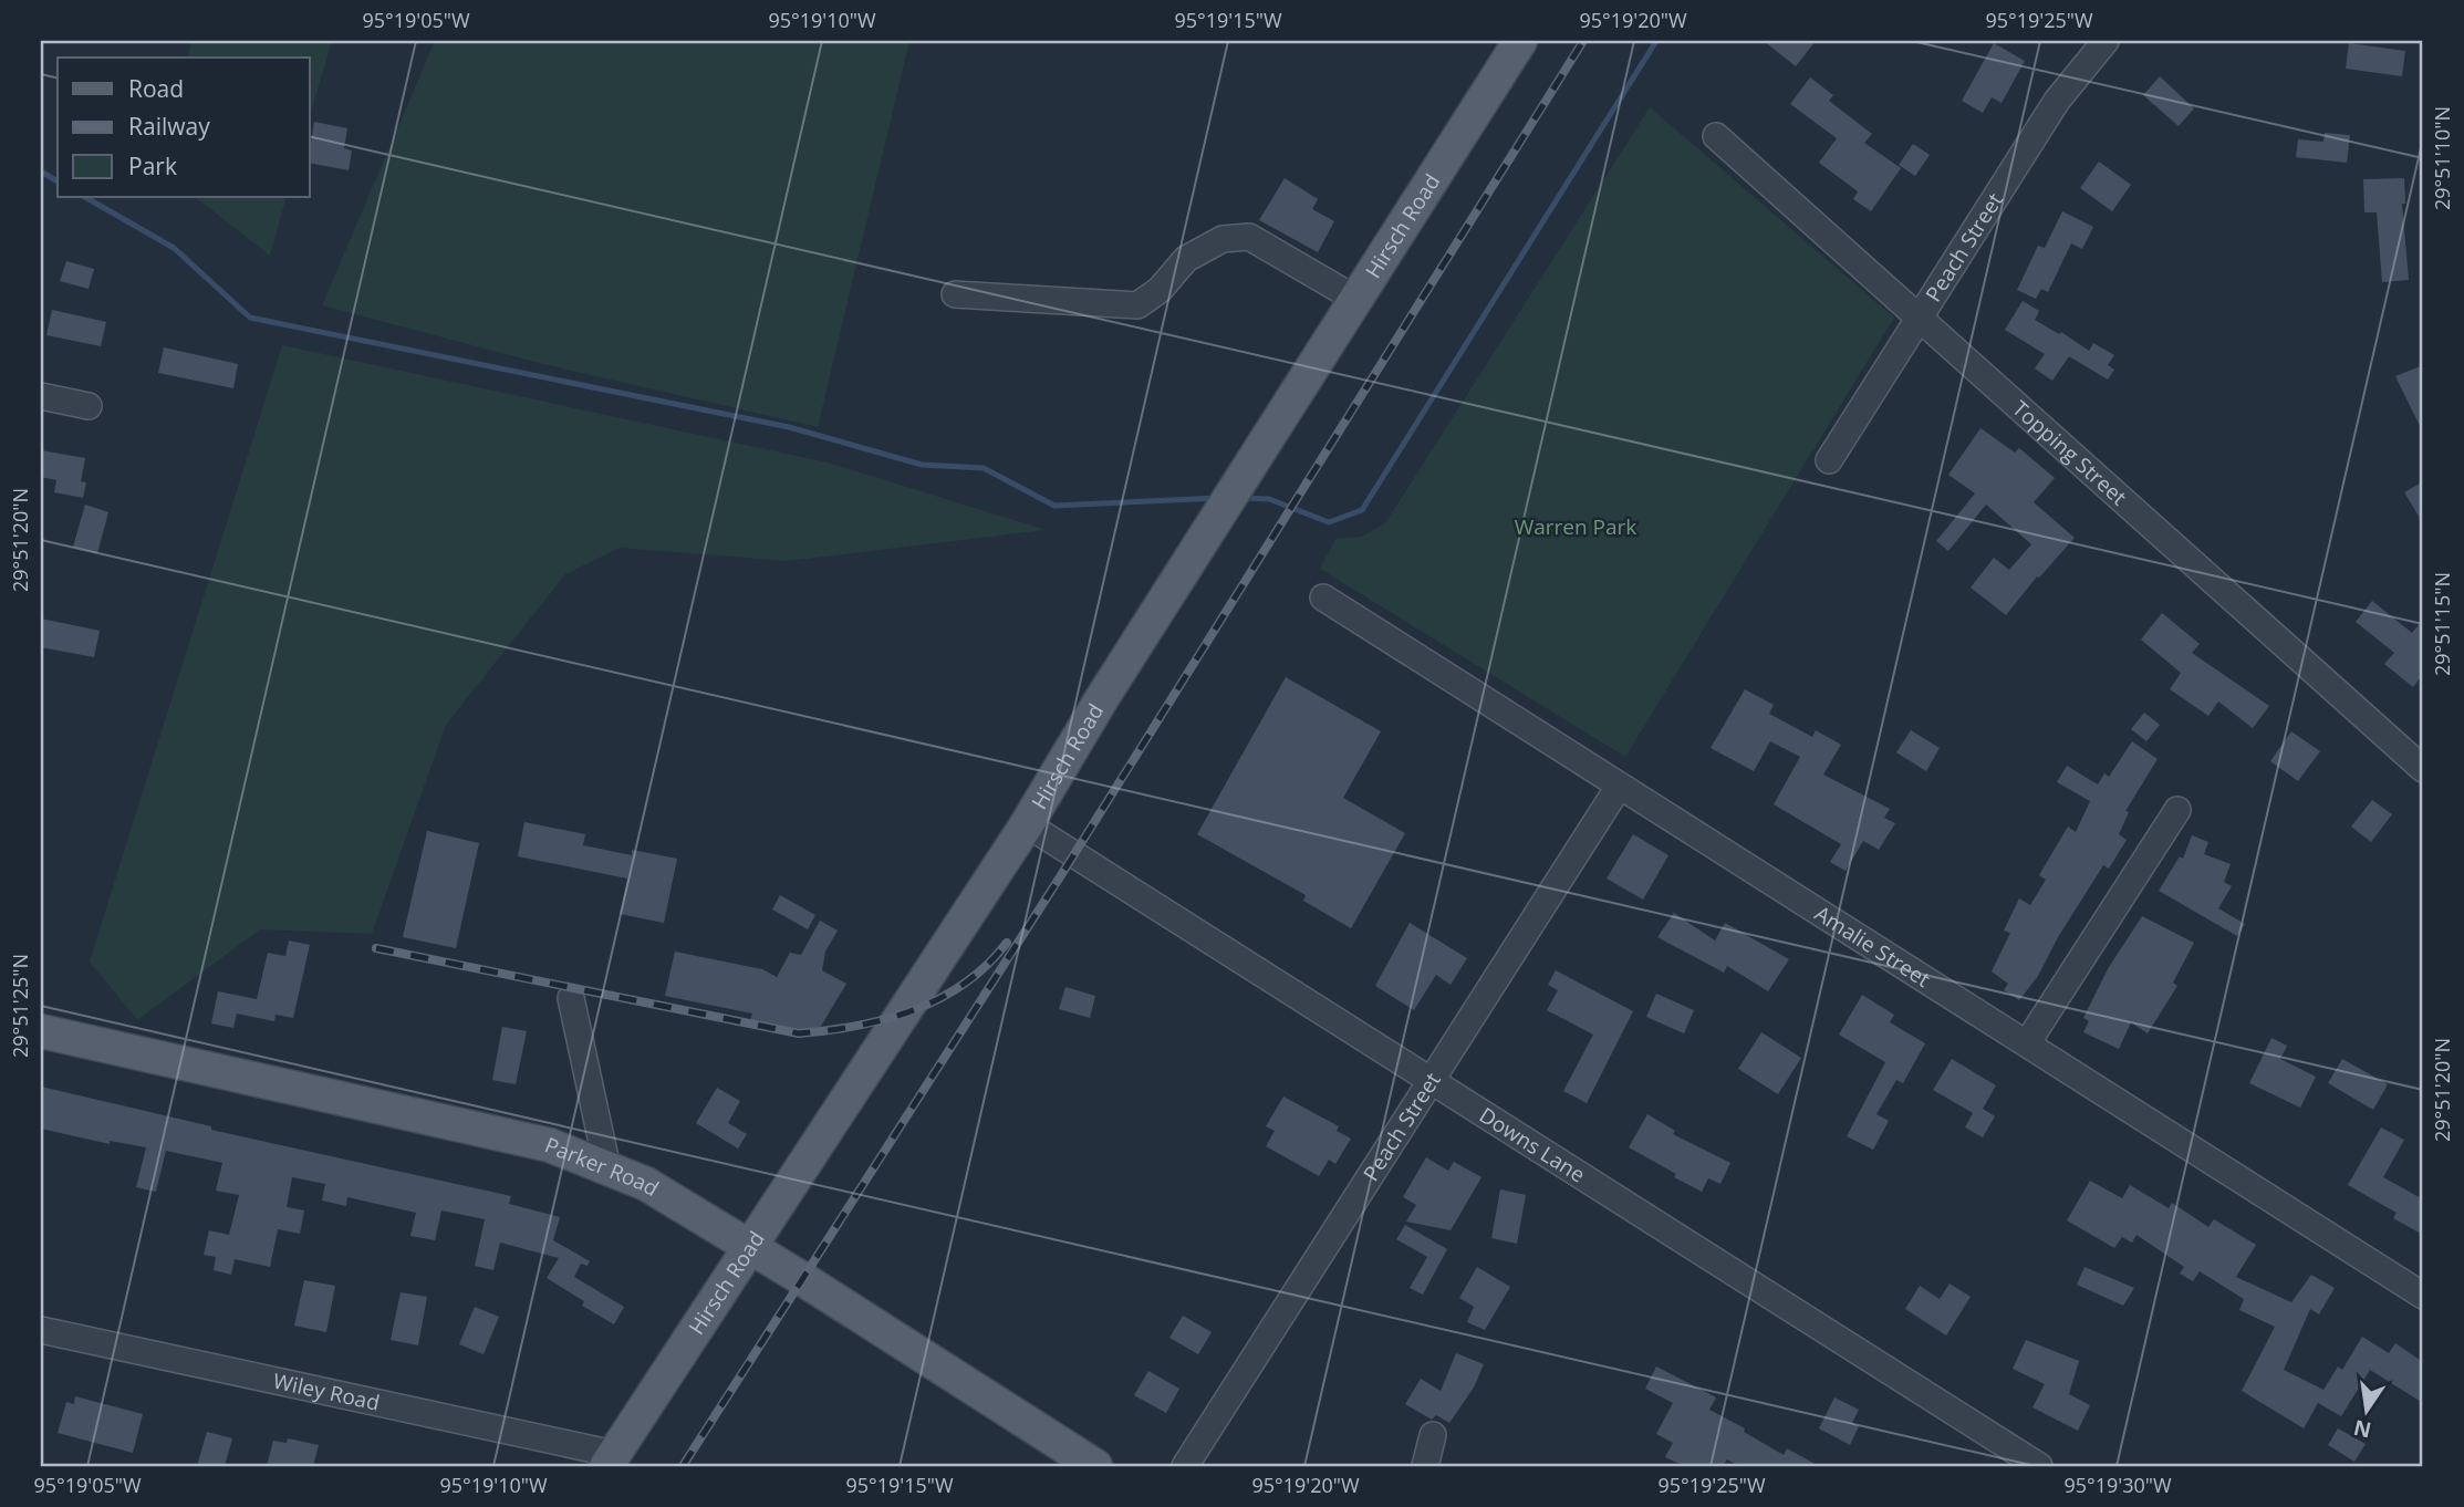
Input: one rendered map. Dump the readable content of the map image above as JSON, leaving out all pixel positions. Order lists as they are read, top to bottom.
{
  "streets": {
    "main road": ["Hirsch Road", "Parker Road"],
    "street": [
      "Peach Street",
      "Topping Street",
      "Amalie Street",
      "Downs Lane",
      "Wiley Road"
    ]
  },
  "crossings": [
    ["Hirsch Road", "Downs Lane"],
    ["Hirsch Road", "Parker Road"],
    ["Hirsch Road", "Wiley Road"],
    ["Peach Street", "Topping Street"],
    ["Peach Street", "Amalie Street"],
    ["Peach Street", "Downs Lane"]
  ],
  "parks": ["Warren Park"],
  "legend": ["Road", "Railway", "Park"],
  "north": "bottom",
  "coordinates": [
    "95°19'05\"W",
    "95°19'10\"W",
    "95°19'15\"W",
    "95°19'20\"W",
    "95°19'25\"W",
    "29°51'10\"N",
    "29°51'20\"N",
    "29°51'15\"N",
    "29°51'25\"N",
    "95°19'30\"W"
  ]
}
